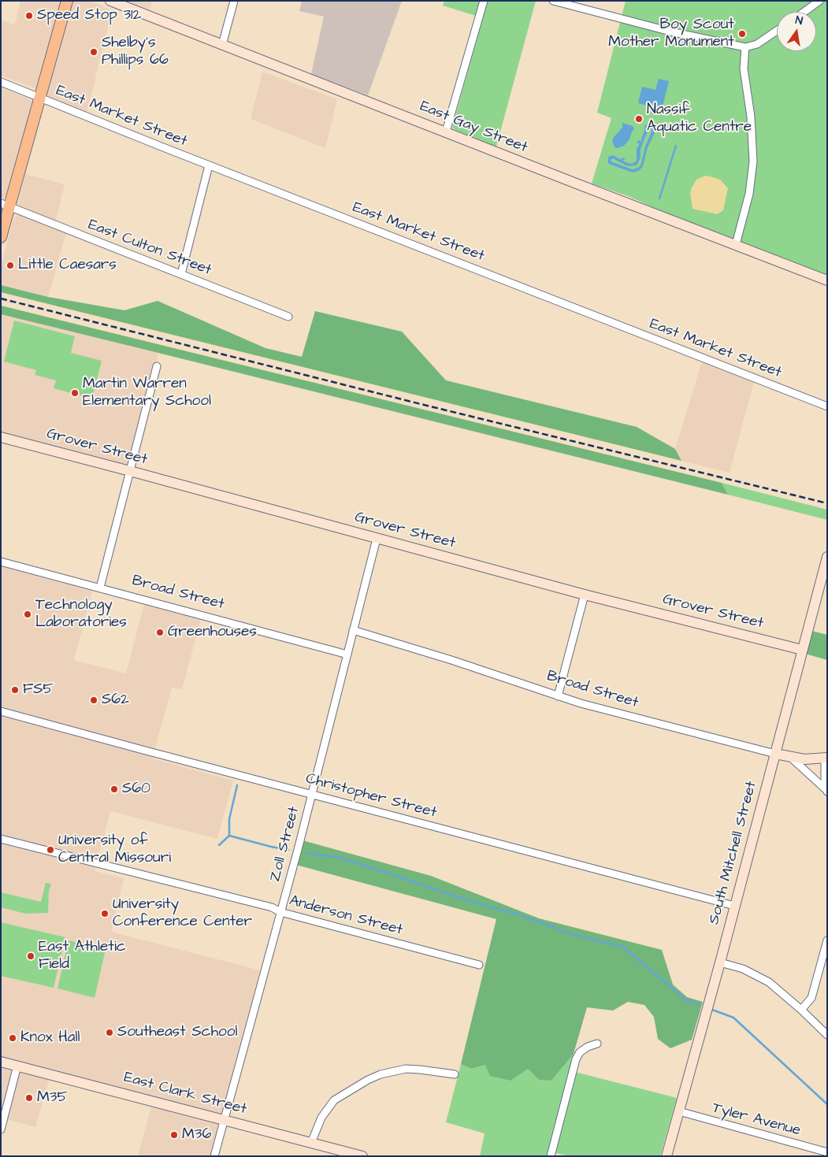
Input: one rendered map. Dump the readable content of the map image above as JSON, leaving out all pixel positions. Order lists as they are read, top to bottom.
{
  "streets": {
    "street": [
      "East Market Street",
      "East Gay Street",
      "East Culton Street",
      "Grover Street",
      "Broad Street",
      "Christopher Street",
      "Zoll Street",
      "South Mitchell Street",
      "Anderson Street",
      "East Clark Street",
      "Tyler Avenue"
    ]
  },
  "crossings": [
    ["Grover Street", "Zoll Street"],
    ["Grover Street", "South Mitchell Street"],
    ["Broad Street", "Zoll Street"],
    ["Broad Street", "South Mitchell Street"],
    ["Christopher Street", "Zoll Street"],
    ["Christopher Street", "South Mitchell Street"],
    ["Zoll Street", "Anderson Street"],
    ["Zoll Street", "East Clark Street"],
    ["South Mitchell Street", "Tyler Avenue"]
  ],
  "places": [
    "Speed Stop 312",
    "Boy Scout Mother Monument",
    "Shelby's Phillips 66",
    "Nassif Aquatic Centre",
    "Little Caesars",
    "Martin Warren Elementary School",
    "Technology Laboratories",
    "Greenhouses",
    "FS5",
    "S62",
    "S60",
    "University of Central Missouri",
    "University Conference Center",
    "East Athletic Field",
    "Southeast School",
    "Knox Hall",
    "M35",
    "M36"
  ],
  "north": "top"
}
